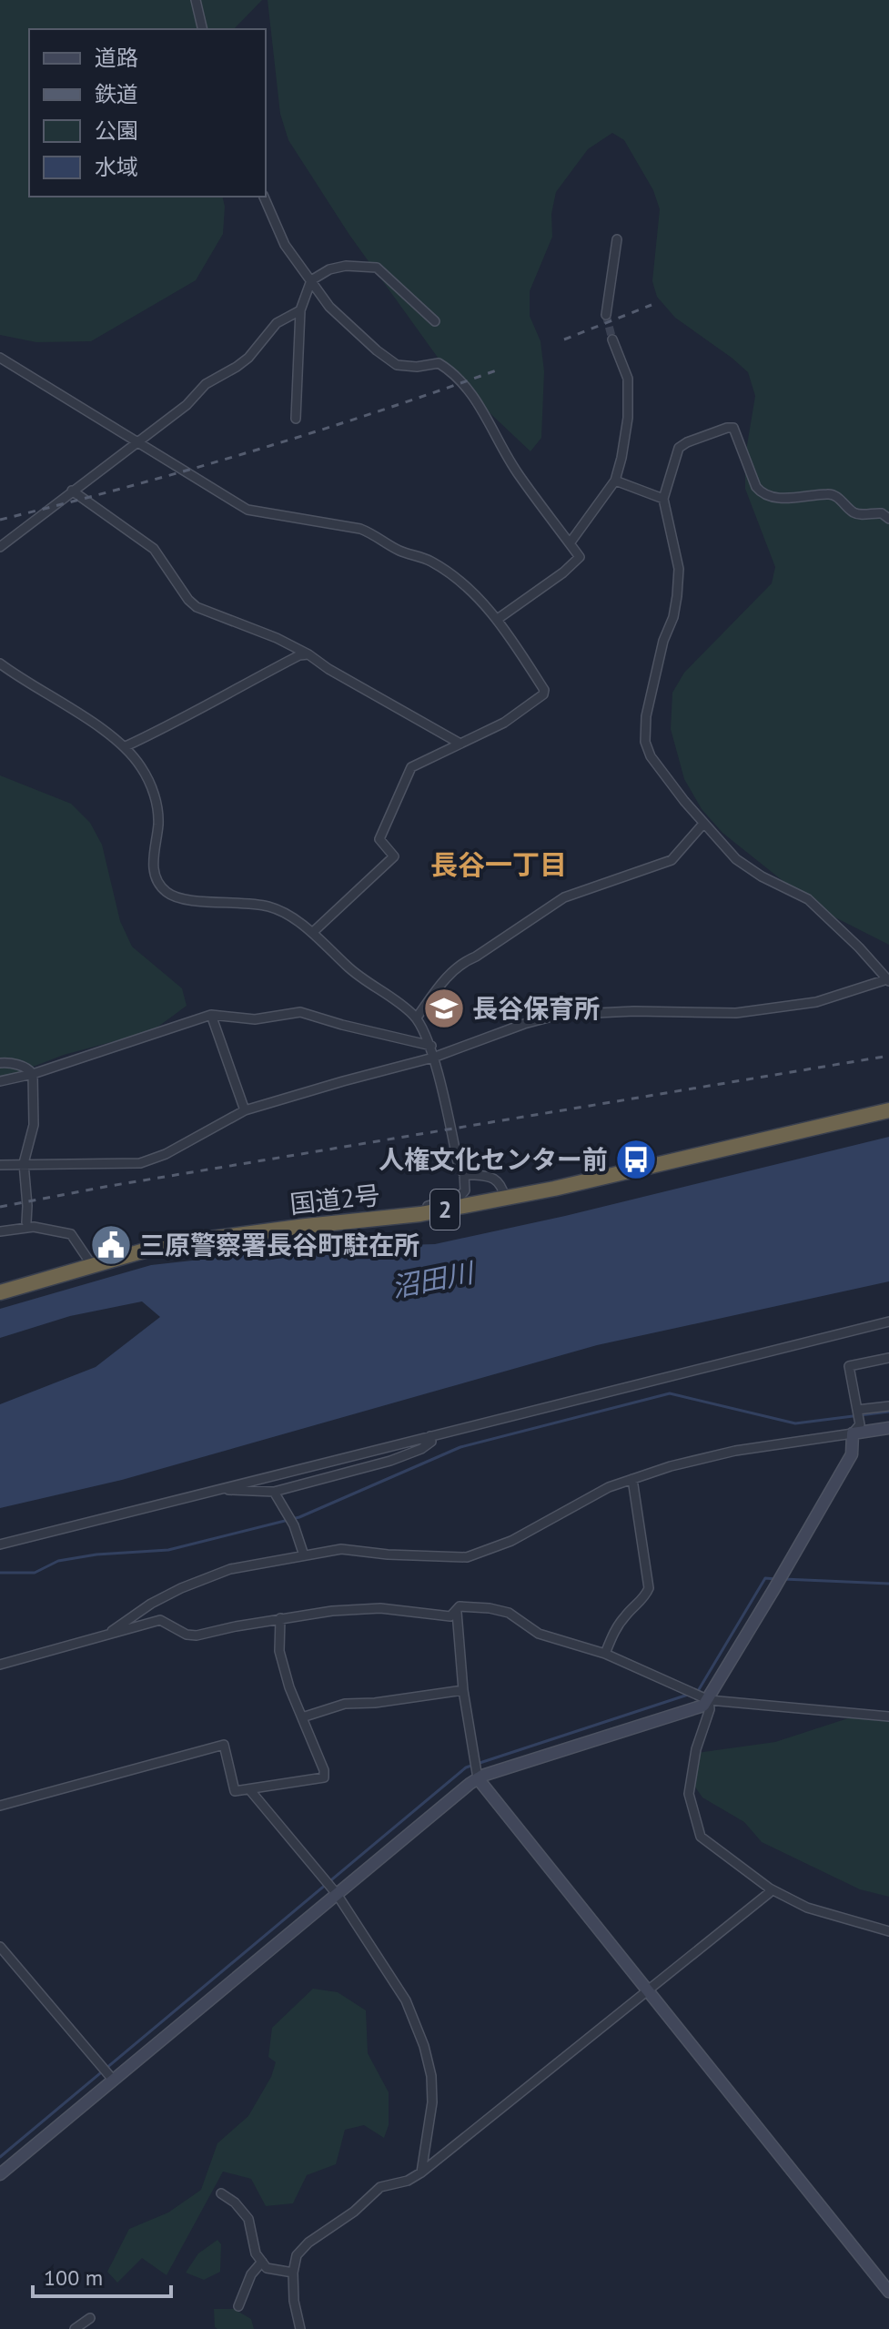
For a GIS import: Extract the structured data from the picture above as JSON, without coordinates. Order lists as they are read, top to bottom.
{
  "streets": {
    "highway": ["国道2号", "2"]
  },
  "districts": ["長谷一丁目"],
  "water": ["沼田川"],
  "places": {
    "school or university": ["長谷保育所"],
    "bus stop": ["人権文化センター前"],
    "public building": ["三原警察署長谷町駐在所"]
  },
  "legend": [
    "道路",
    "鉄道",
    "公園",
    "水域"
  ],
  "scale_bar": "100 m"
}
